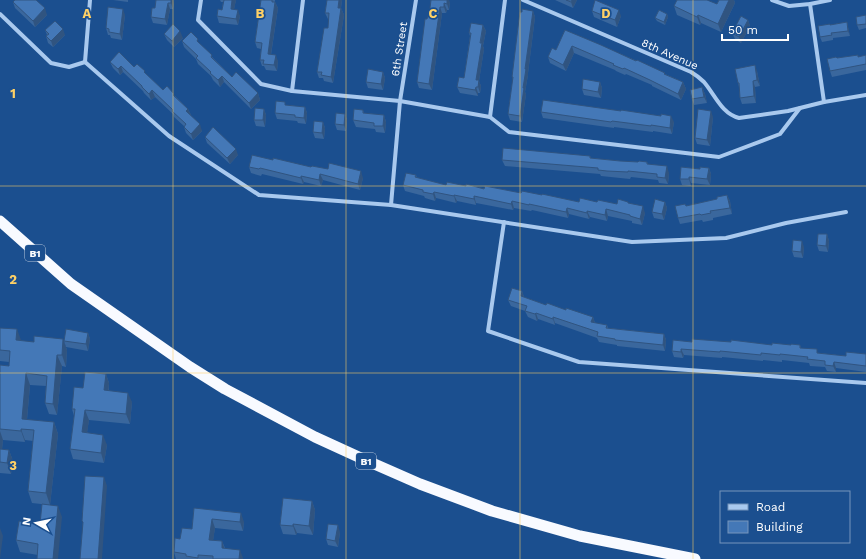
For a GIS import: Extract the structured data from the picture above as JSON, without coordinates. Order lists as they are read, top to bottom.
{
  "streets": {
    "highway": ["B1"],
    "street": ["6th Street", "8th Avenue"]
  },
  "legend": ["Road", "Building"],
  "scale_bar": "50 m",
  "north": "left",
  "grid": {
    "columns": [
      "A",
      "B",
      "C",
      "D"
    ],
    "rows": ["1", "2", "3"]
  }
}
